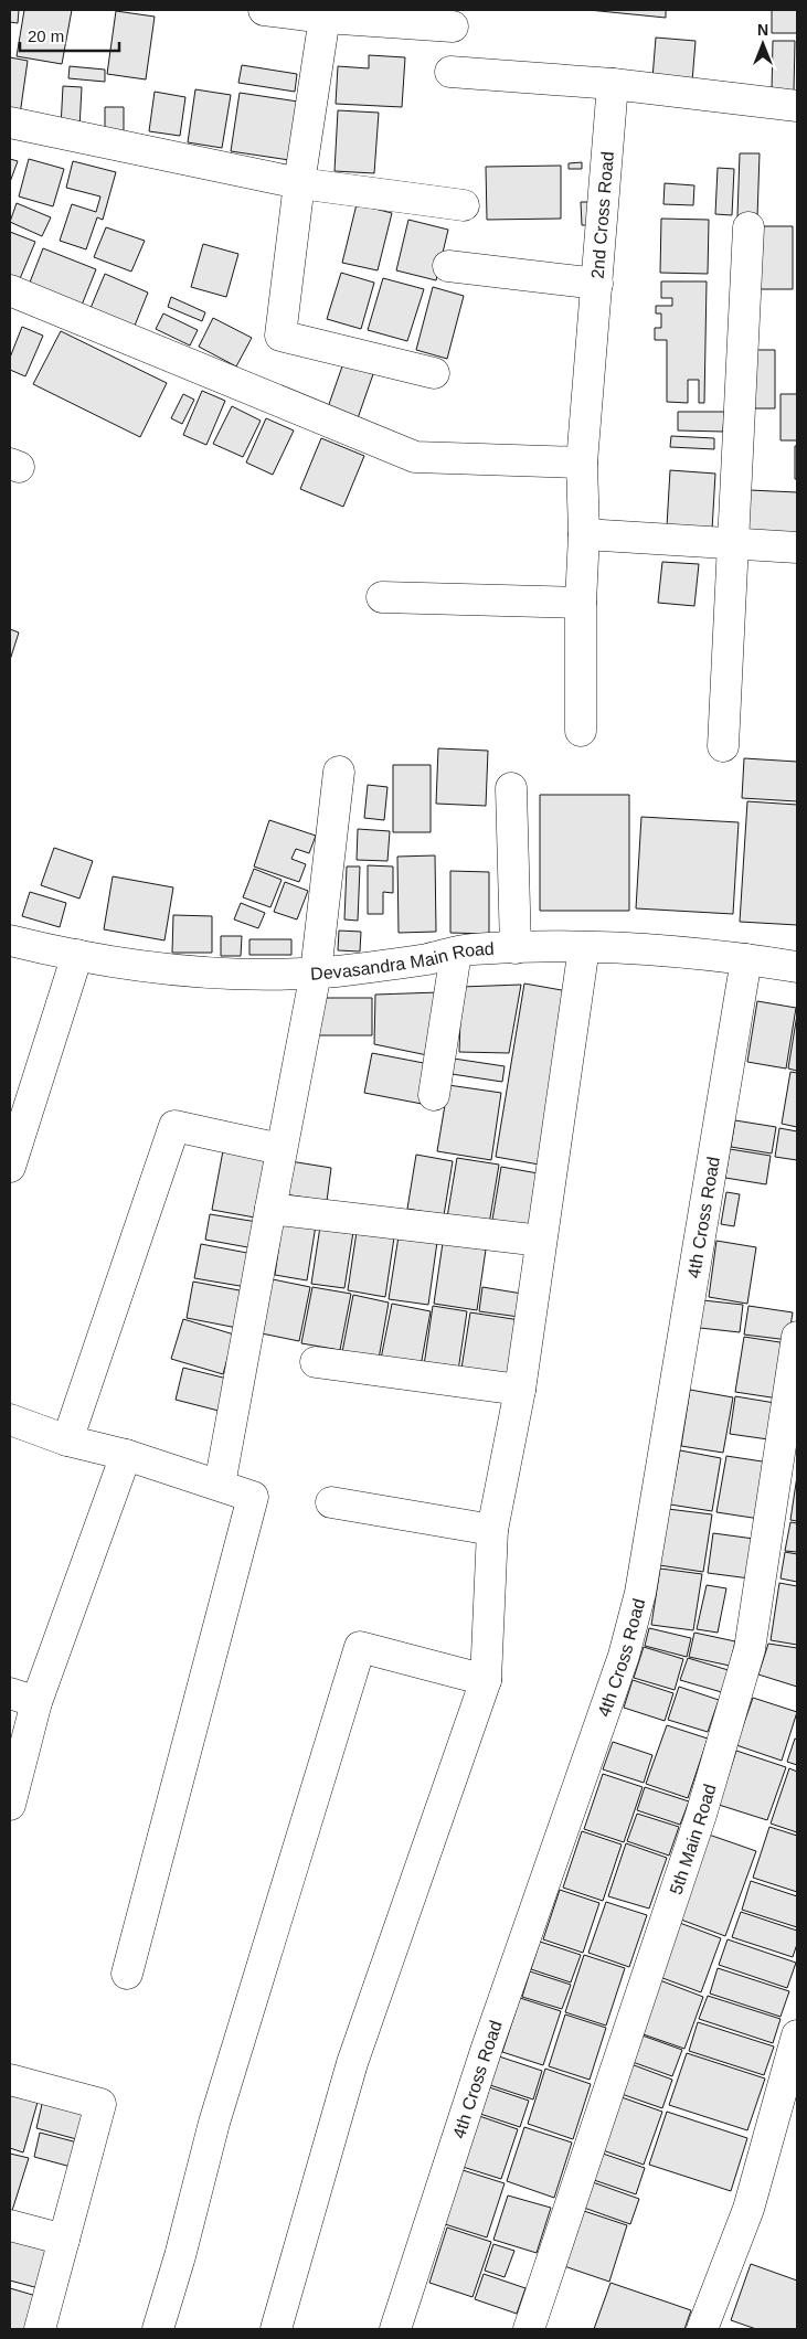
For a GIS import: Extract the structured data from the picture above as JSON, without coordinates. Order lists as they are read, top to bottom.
{
  "streets": {
    "street": [
      "2nd Cross Road",
      "Devasandra Main Road",
      "4th Cross Road",
      "5th Main Road"
    ]
  },
  "crossings": [
    ["Devasandra Main Road", "4th Cross Road"]
  ],
  "scale_bar": "20 m",
  "north": "top"
}
